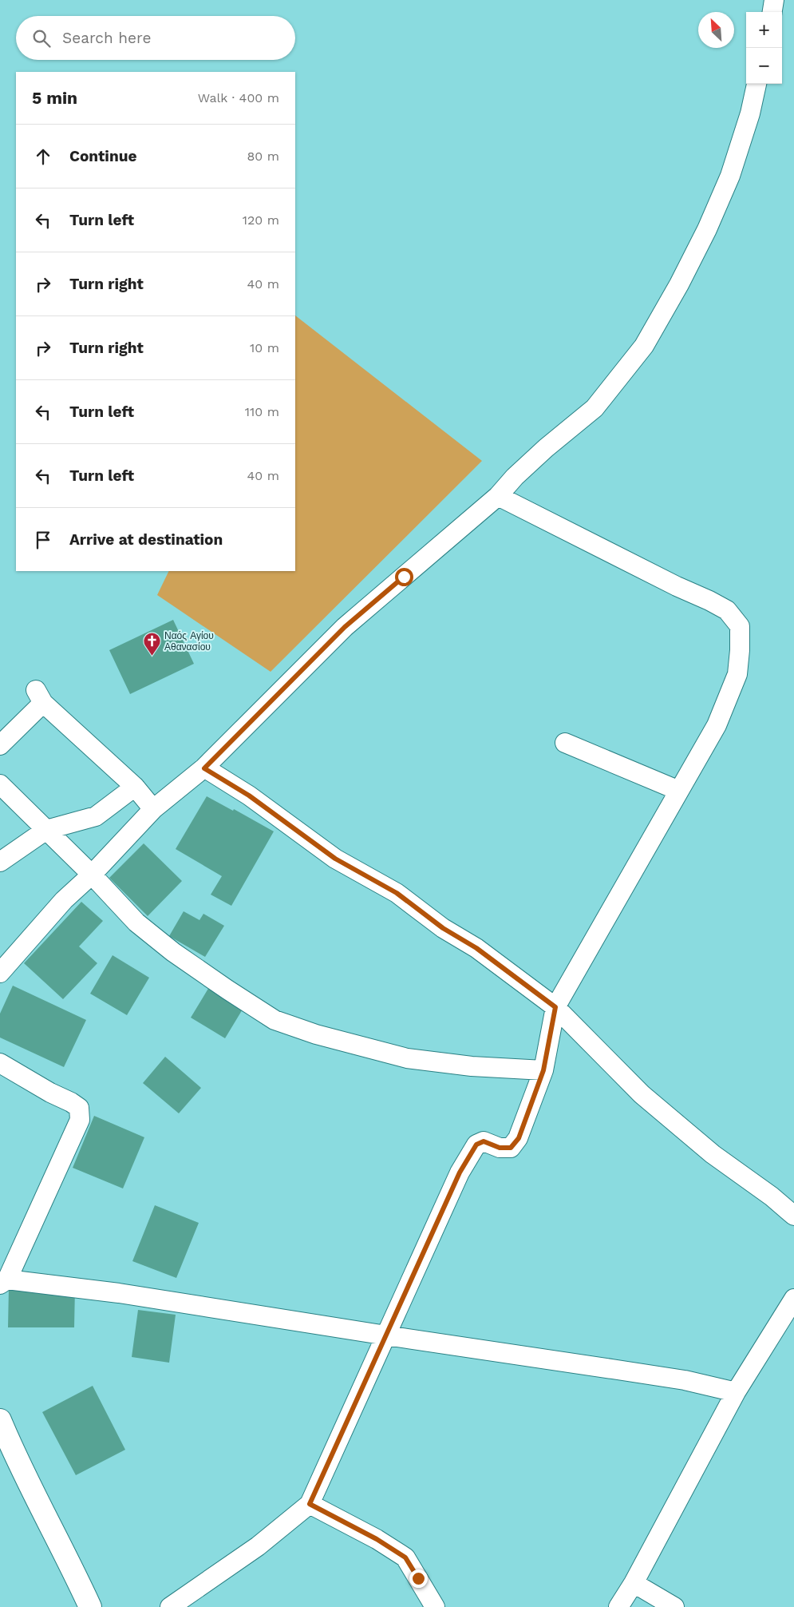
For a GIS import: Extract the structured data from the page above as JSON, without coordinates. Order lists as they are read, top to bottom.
{
  "places": {
    "church": ["Ναός Αγίου Αθανασίου"]
  },
  "north": "top left",
  "page": {
    "map_buttons": ["+", "−"],
    "search": "Search here",
    "heading": ["5 min", "Walk · 400 m"],
    "list": [
      ["Continue", "80 m"],
      ["Turn left", "120 m"],
      ["Turn right", "40 m"],
      ["Turn right", "10 m"],
      ["Turn left", "110 m"],
      ["Turn left", "40 m"],
      "Arrive at destination"
    ]
  }
}
